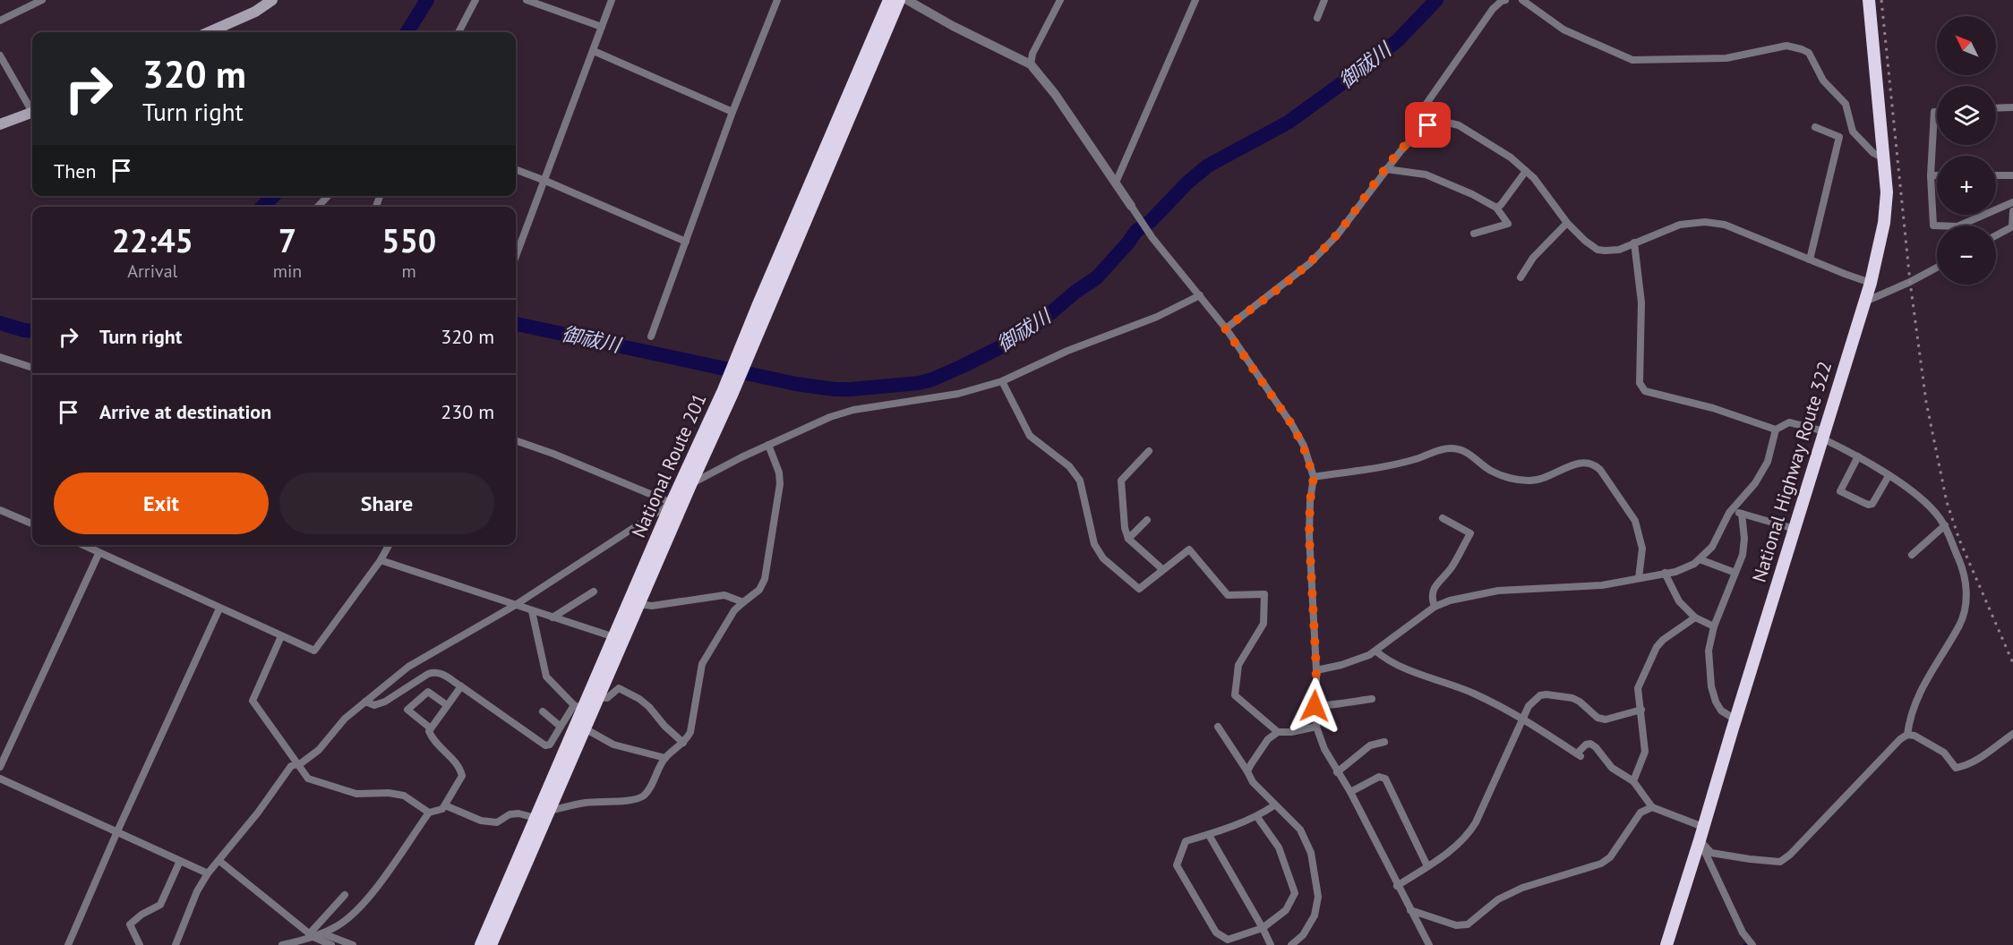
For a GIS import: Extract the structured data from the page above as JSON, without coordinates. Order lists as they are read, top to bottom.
{
  "streets": {
    "highway": ["National Route 201", "National Highway Route 322"]
  },
  "water": ["御祓川"],
  "north": "top left",
  "page": {
    "map_buttons": ["+", "−"],
    "turn": ["320 m", "Turn right"],
    "then": "Then",
    "eta": [
      "22:45",
      "Arrival",
      "7",
      "min",
      "550",
      "m"
    ],
    "list": [
      {
        "name": "Turn right",
        "value": "320 m"
      },
      {
        "name": "Arrive at destination",
        "value": "230 m"
      }
    ],
    "buttons": ["Exit", "Share"]
  }
}
